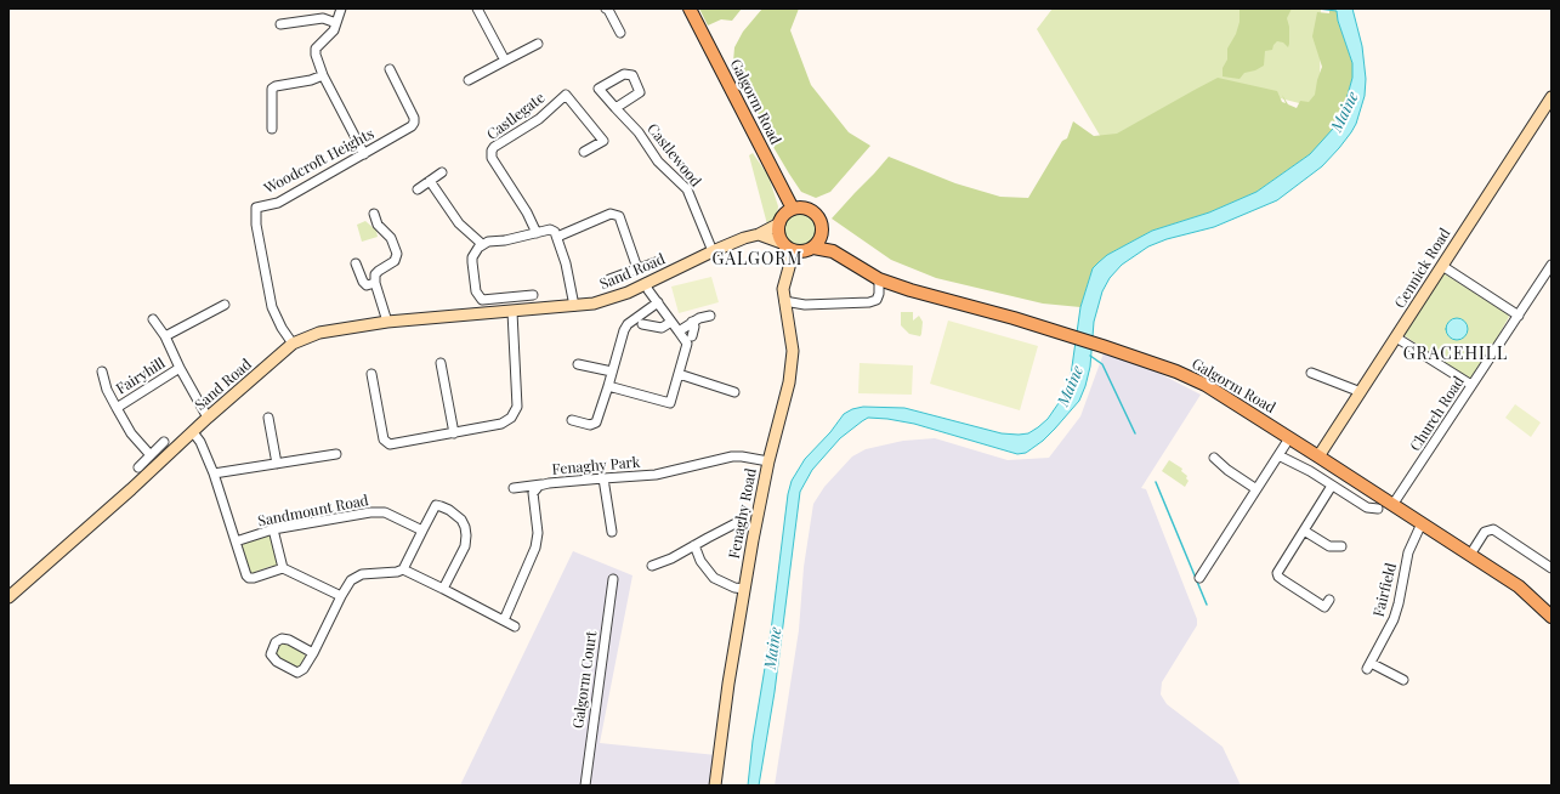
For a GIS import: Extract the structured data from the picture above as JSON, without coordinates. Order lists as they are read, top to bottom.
{
  "streets": {
    "main road": ["Galgorm Road"],
    "street": [
      "Castlegate",
      "Castlewood",
      "Woodcroft Heights",
      "Cennick Road",
      "Sand Road",
      "Fairyhill",
      "Church Road",
      "Fenaghy Park",
      "Sandmount Road",
      "Fenaghy Road",
      "Fairfield",
      "Galgorm Court"
    ]
  },
  "crossings": [
    ["Galgorm Road", "Cennick Road"],
    ["Galgorm Road", "Sand Road"],
    ["Galgorm Road", "Church Road"],
    ["Galgorm Road", "Fenaghy Road"],
    ["Galgorm Road", "Fairfield"],
    ["Castlewood", "Sand Road"],
    ["Woodcroft Heights", "Sand Road"],
    ["Sand Road", "Fairyhill"],
    ["Sand Road", "Fenaghy Road"],
    ["Fenaghy Park", "Fenaghy Road"]
  ],
  "districts": ["GALGORM", "GRACEHILL"],
  "water": ["Maine"]
}
